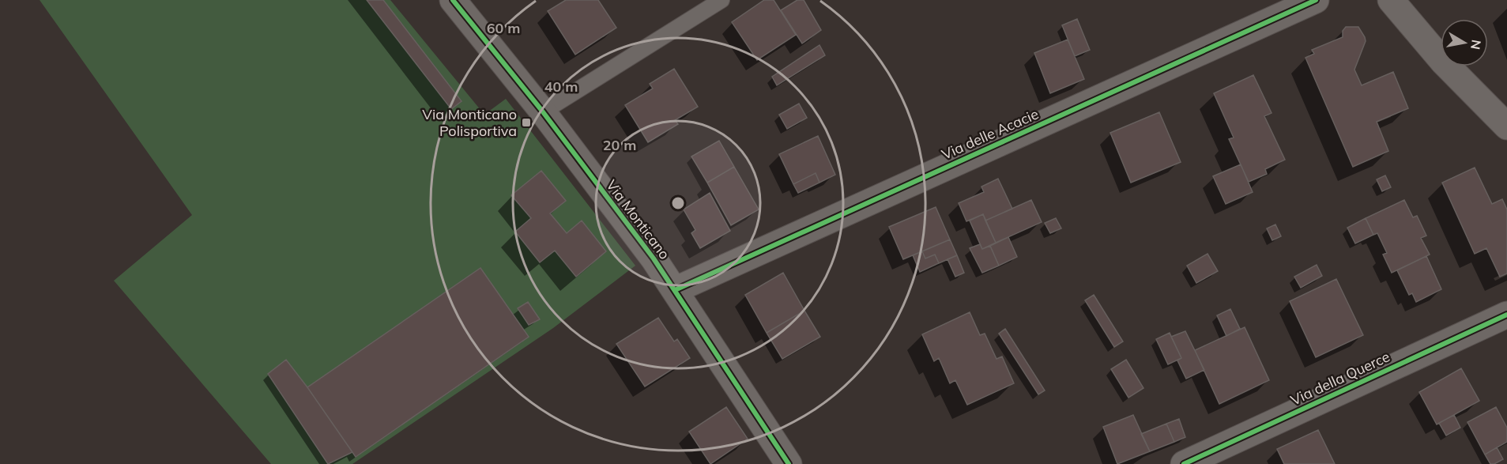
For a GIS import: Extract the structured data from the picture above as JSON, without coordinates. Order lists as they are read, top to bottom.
{
  "streets": {
    "street": ["Via delle Acacie", "Via Monticano", "Via della Querce"]
  },
  "crossings": [
    ["Via delle Acacie", "Via Monticano"]
  ],
  "places": {
    "transit": ["Via Monticano Polisportiva"]
  },
  "north": "right",
  "rings": ["60 m", "40 m", "20 m"]
}
